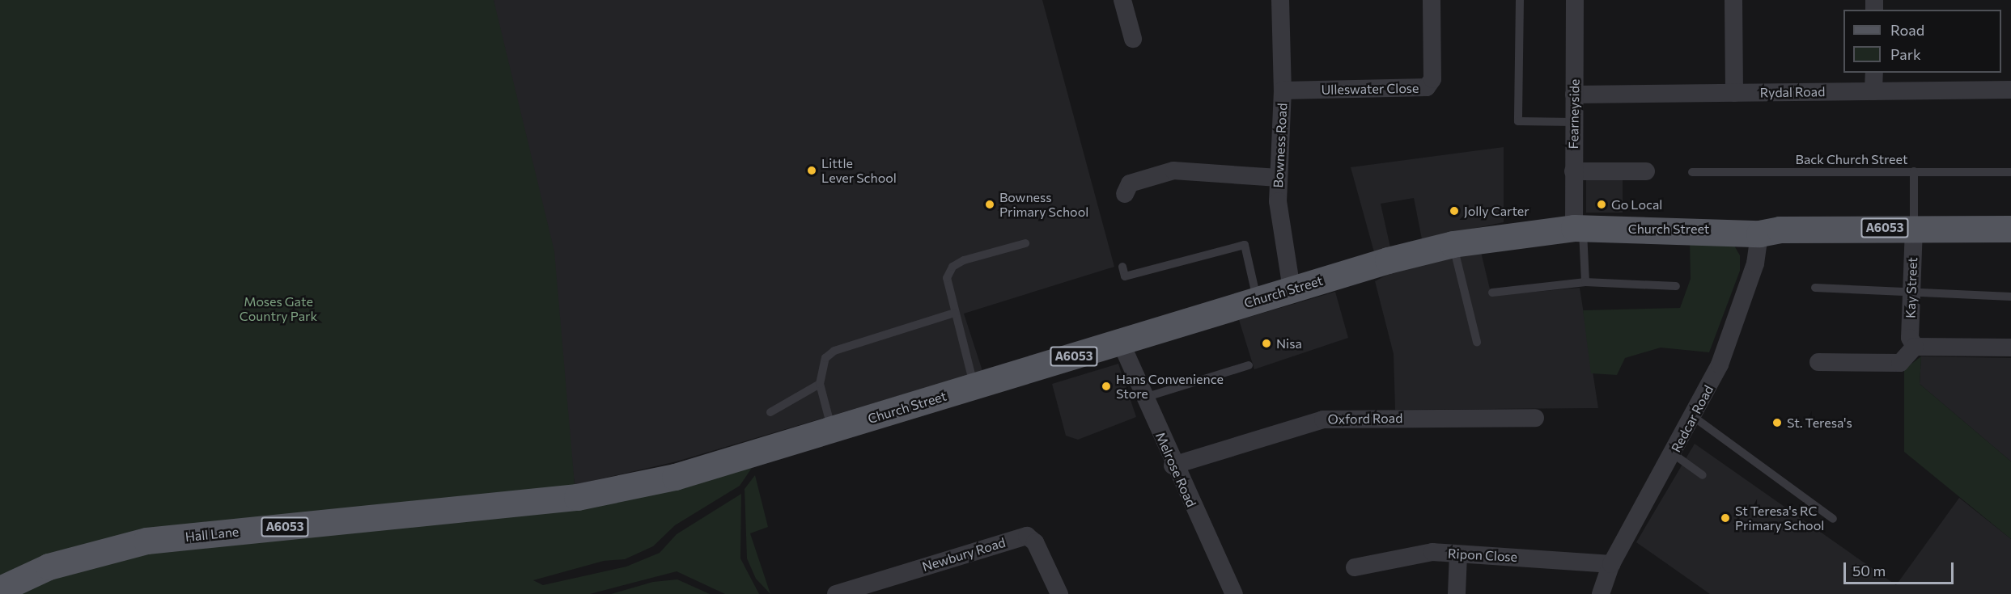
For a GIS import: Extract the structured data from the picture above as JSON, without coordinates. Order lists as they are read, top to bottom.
{
  "streets": {
    "main road": ["A6053", "Church Street", "Hall Lane"],
    "street": [
      "Ulleswater Close",
      "Rydal Road",
      "Fearneyside",
      "Bowness Road",
      "Kay Street",
      "Oxford Road",
      "Redcar Road",
      "Melrose Road",
      "Newbury Road",
      "Ripon Close"
    ],
    "lane": ["Back Church Street"]
  },
  "crossings": [
    ["Ulleswater Close", "Bowness Road"],
    ["Rydal Road", "Fearneyside"],
    ["Fearneyside", "Church Street"],
    ["Bowness Road", "Church Street"],
    ["Church Street", "Kay Street"],
    ["Church Street", "Redcar Road"],
    ["Church Street", "Melrose Road"],
    ["Church Street", "Hall Lane"],
    ["Oxford Road", "Melrose Road"],
    ["Redcar Road", "Ripon Close"]
  ],
  "parks": ["Moses Gate Country Park"],
  "places": [
    "Little Lever School",
    "Bowness Primary School",
    "Go Local",
    "Jolly Carter",
    "Nisa",
    "Hans Convenience Store",
    "St. Teresa's",
    "St Teresa's RC Primary School"
  ],
  "legend": ["Road", "Park"],
  "scale_bar": "50 m"
}
